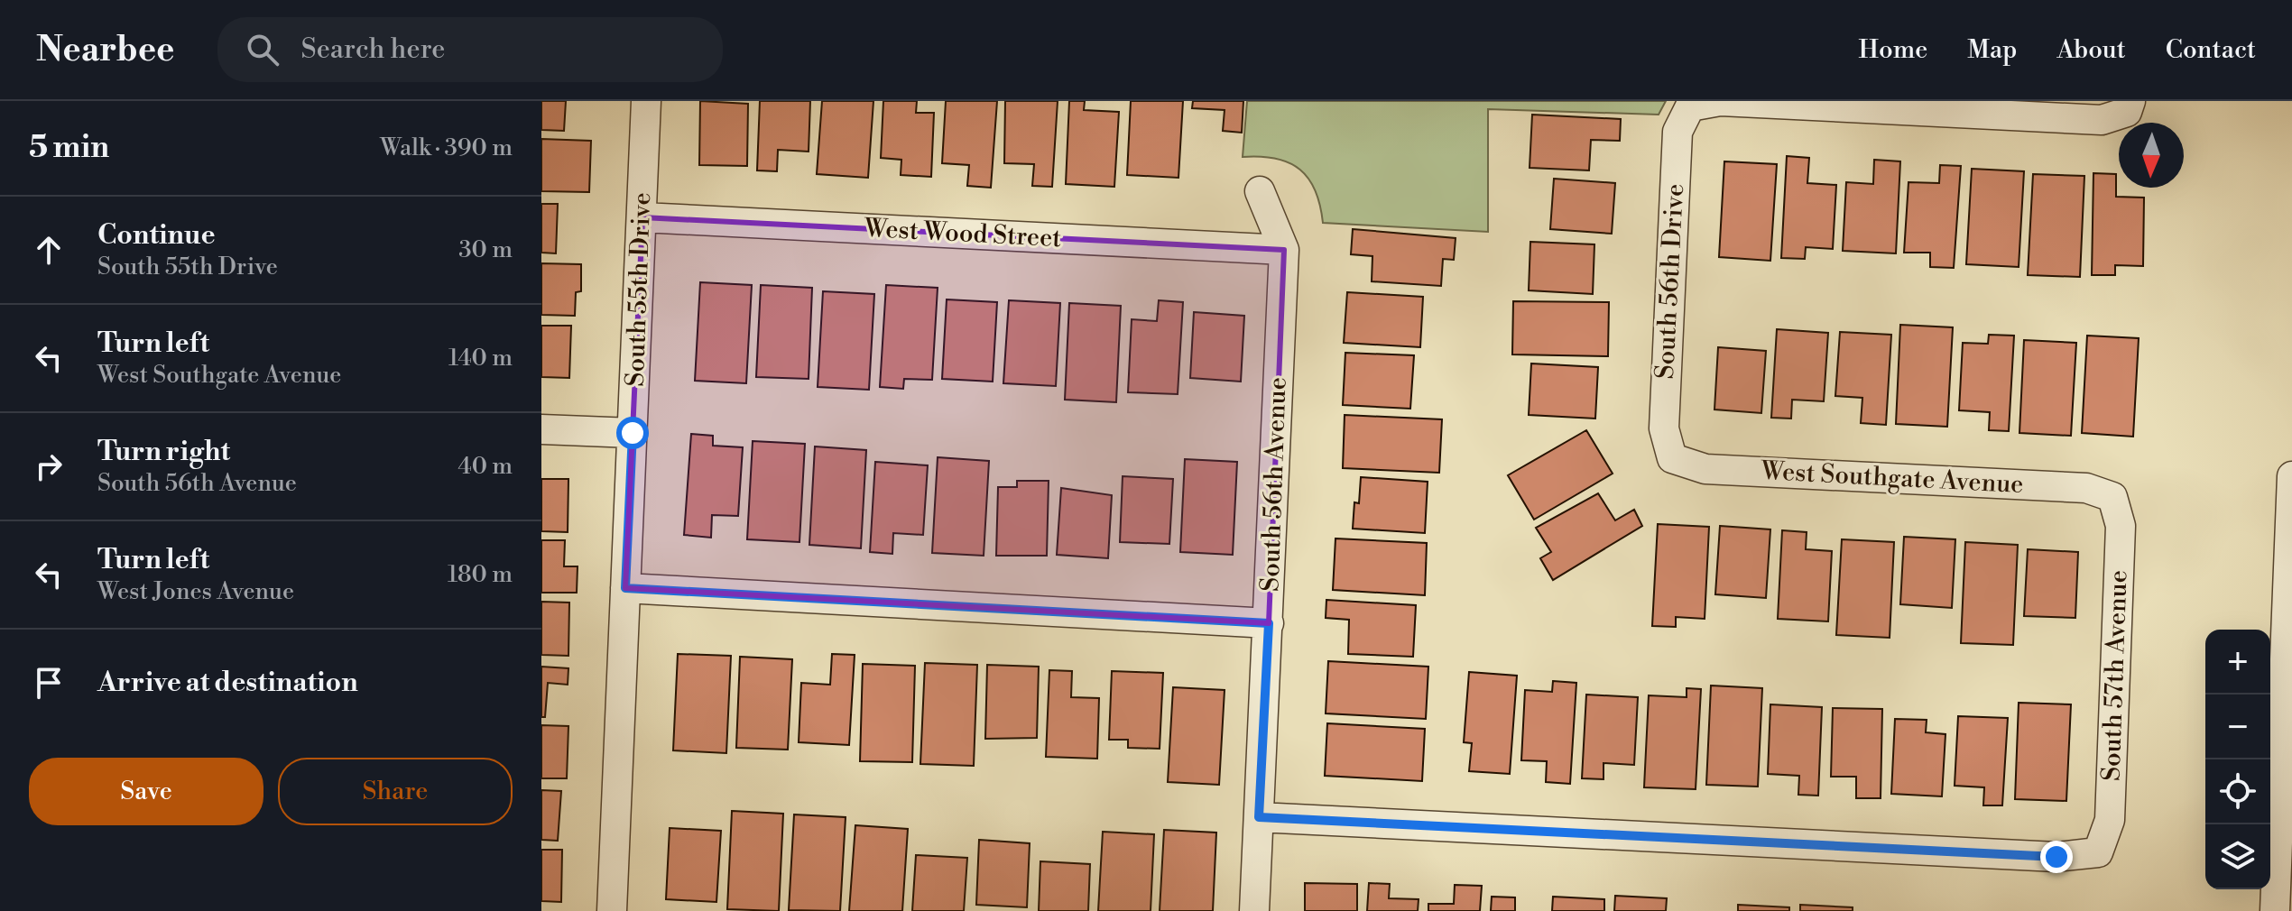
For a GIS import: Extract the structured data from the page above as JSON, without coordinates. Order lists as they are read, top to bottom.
{
  "streets": {
    "street": [
      "West Wood Street",
      "South 56th Drive",
      "South 55th Drive",
      "West Southgate Avenue",
      "South 56th Avenue",
      "South 57th Avenue"
    ]
  },
  "crossings": [
    ["West Wood Street", "South 55th Drive"],
    ["West Wood Street", "South 56th Avenue"],
    ["South 56th Drive", "West Southgate Avenue"],
    ["West Southgate Avenue", "South 57th Avenue"],
    ["South 56th Avenue", "South 57th Avenue"]
  ],
  "north": "bottom",
  "page": {
    "header": "Nearbee",
    "search": "Search here",
    "nav": [
      "Home",
      "Map",
      "About",
      "Contact"
    ],
    "heading": ["5 min", "Walk · 390 m"],
    "list": [
      ["Continue", "South 55th Drive", "30 m"],
      ["Turn left", "West Southgate Avenue", "140 m"],
      ["Turn right", "South 56th Avenue", "40 m"],
      ["Turn left", "West Jones Avenue", "180 m"],
      "Arrive at destination"
    ],
    "map_buttons": ["+", "−"],
    "buttons": ["Save", "Share"]
  }
}
